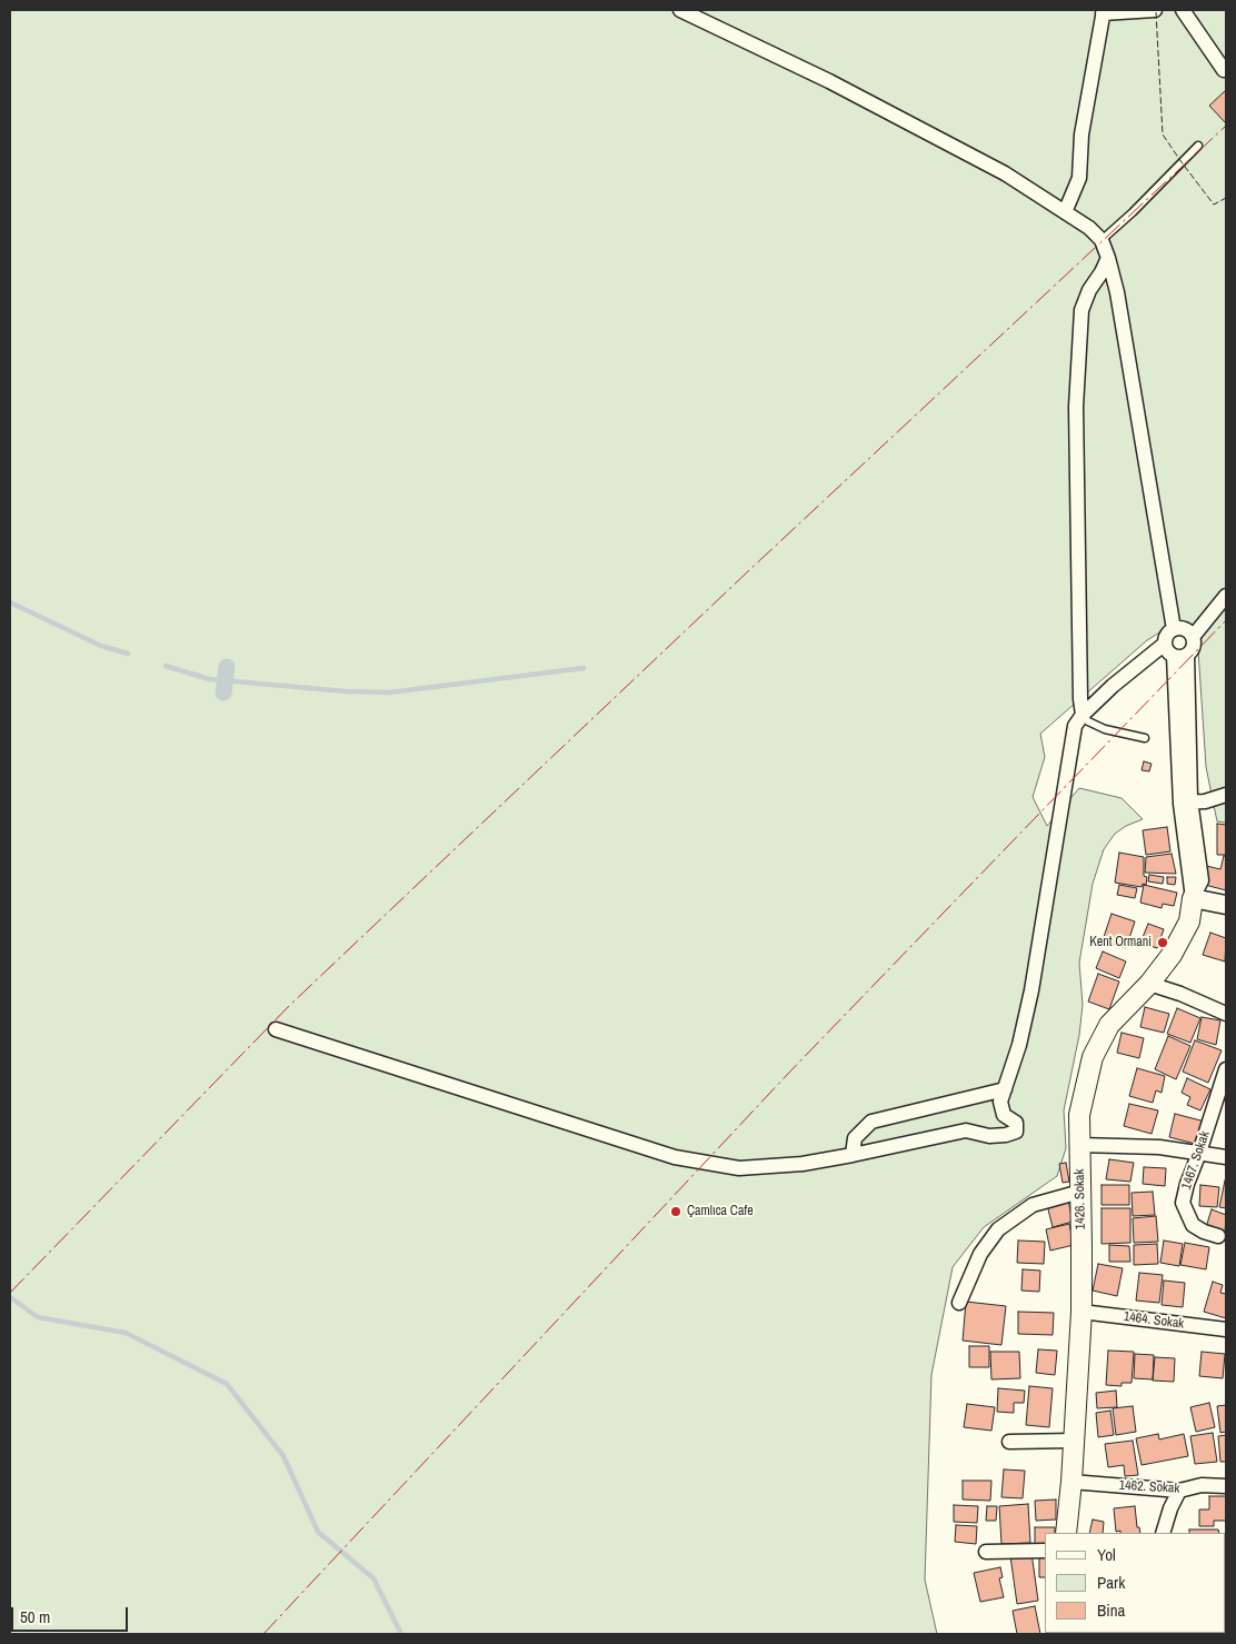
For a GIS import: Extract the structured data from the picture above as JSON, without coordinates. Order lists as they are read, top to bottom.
{
  "streets": {
    "main road": ["1426. Sokak"],
    "street": ["1467. Sokak", "1464. Sokak", "1462. Sokak"]
  },
  "crossings": [
    ["1426. Sokak", "1464. Sokak"],
    ["1426. Sokak", "1462. Sokak"]
  ],
  "places": ["Kent Ormani", "Çamlıca Cafe"],
  "legend": ["Yol", "Park", "Bina"],
  "scale_bar": "50 m"
}
